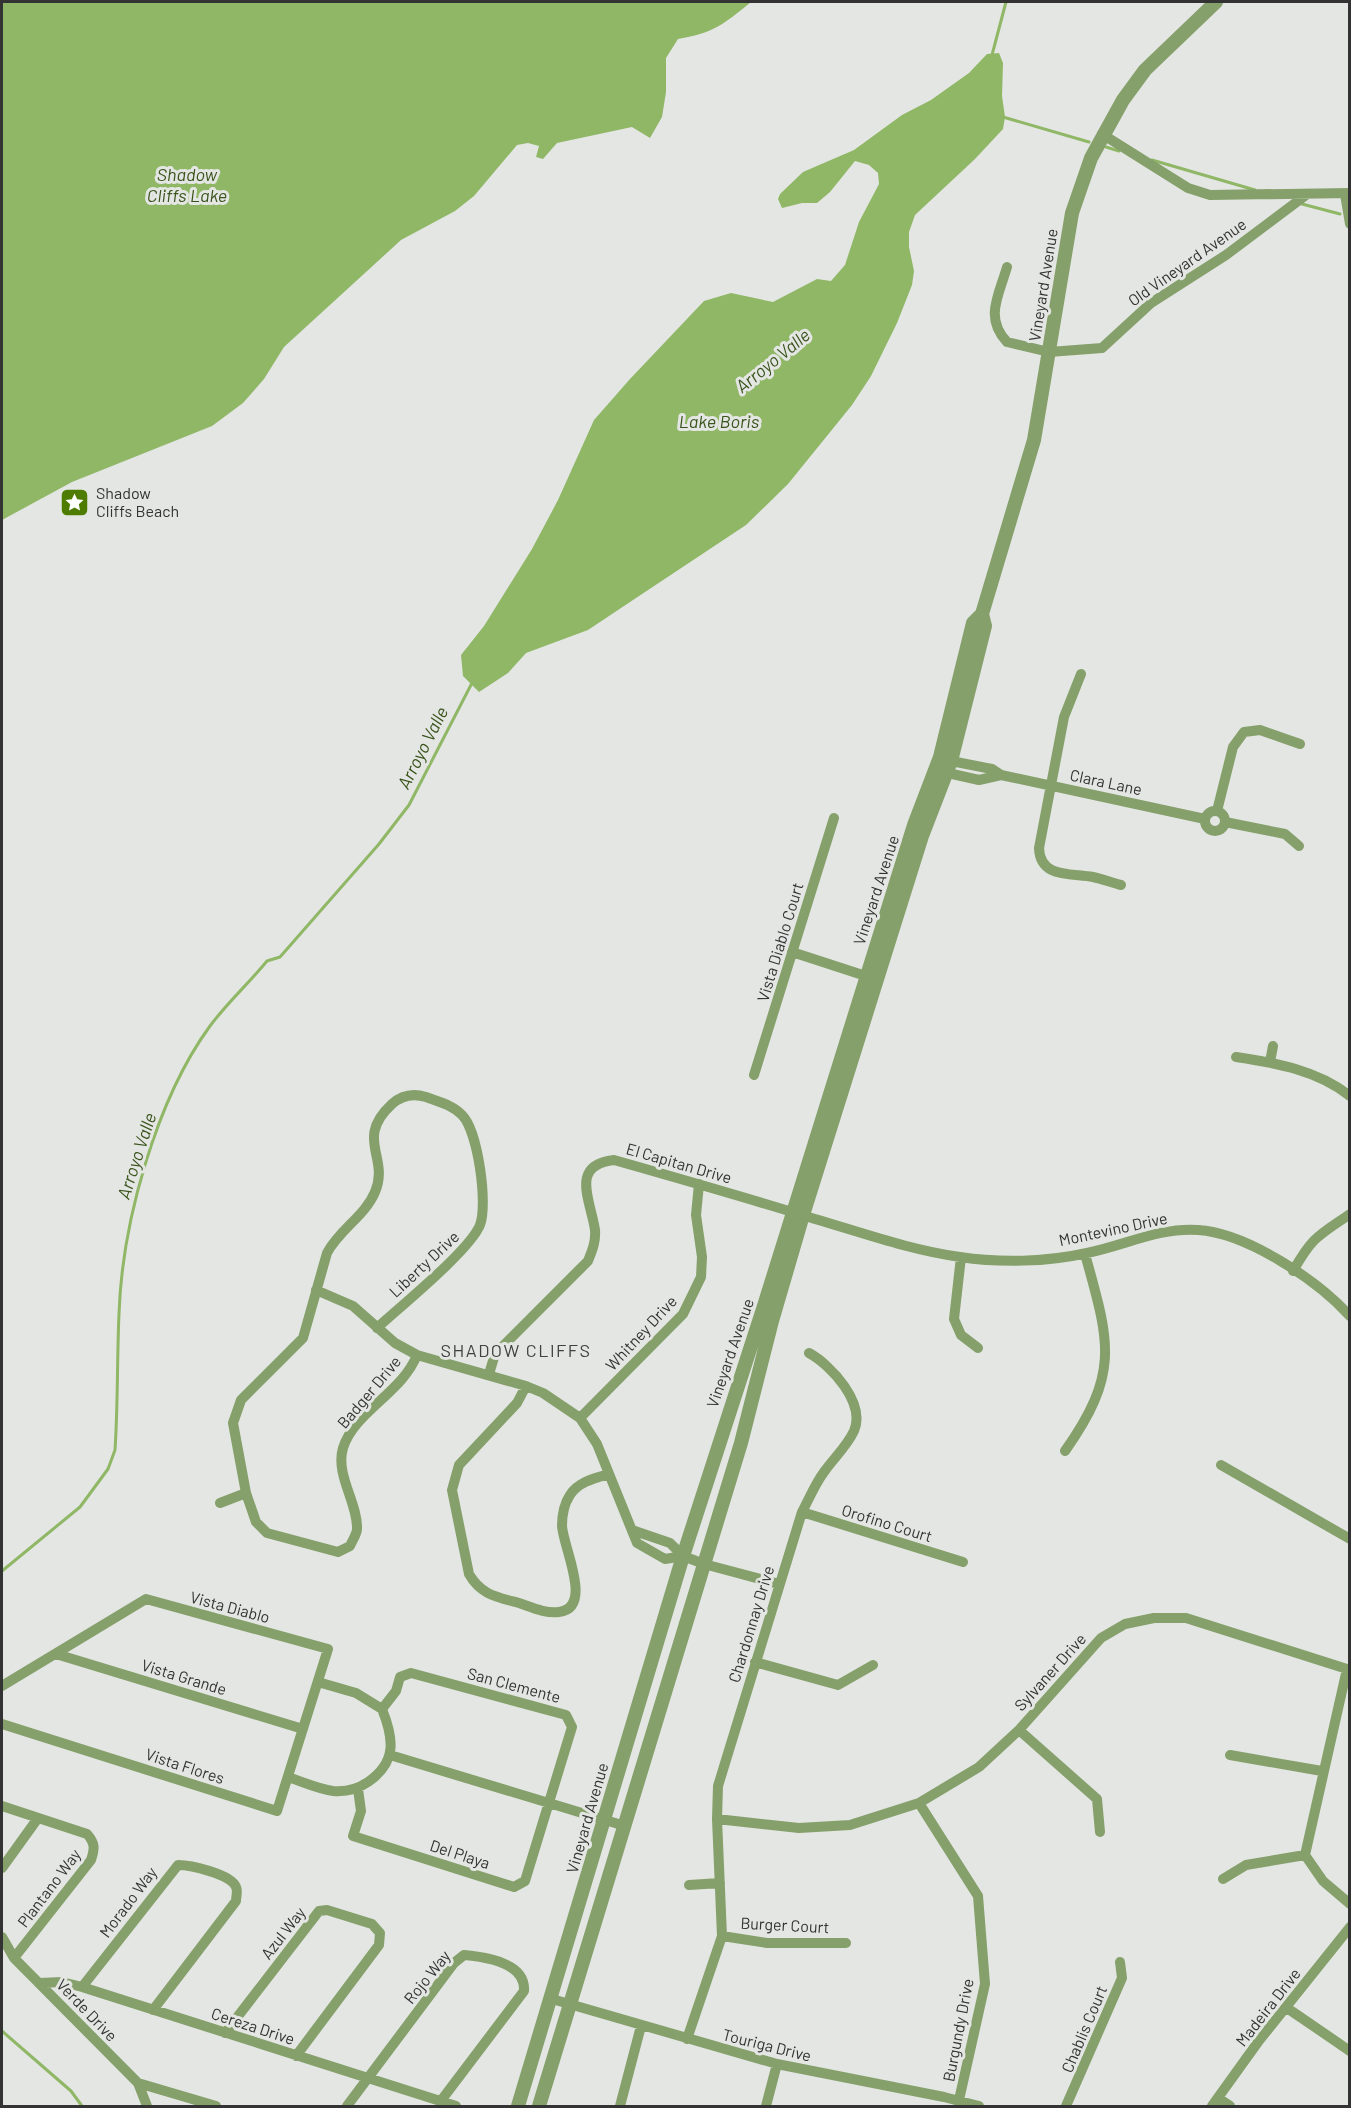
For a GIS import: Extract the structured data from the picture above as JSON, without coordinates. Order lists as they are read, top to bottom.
{
  "streets": {
    "street": [
      "Old Vineyard Avenue",
      "Vineyard Avenue",
      "Clara Lane",
      "Vista Diablo Court",
      "El Capitan Drive",
      "Montevino Drive",
      "Liberty Drive",
      "Whitney Drive",
      "Badger Drive",
      "Orofino Court",
      "Vista Diablo",
      "Chardonnay Drive",
      "Sylvaner Drive",
      "Vista Grande",
      "San Clemente",
      "Vista Flores",
      "Del Playa",
      "Plantano Way",
      "Morado Way",
      "Burger Court",
      "Azul Way",
      "Rojo Way",
      "Madeira Drive",
      "Verde Drive",
      "Cereza Drive",
      "Chablis Court",
      "Burgundy Drive",
      "Touriga Drive"
    ]
  },
  "crossings": [
    ["Old Vineyard Avenue", "Vineyard Avenue"],
    ["Vineyard Avenue", "Clara Lane"],
    ["Vineyard Avenue", "El Capitan Drive"],
    ["Vineyard Avenue", "Montevino Drive"],
    ["Vineyard Avenue", "Touriga Drive"],
    ["El Capitan Drive", "Montevino Drive"],
    ["El Capitan Drive", "Whitney Drive"],
    ["Liberty Drive", "Badger Drive"],
    ["Orofino Court", "Chardonnay Drive"],
    ["Vista Diablo", "Vista Grande"],
    ["Vista Diablo", "San Clemente"],
    ["Vista Diablo", "Vista Flores"],
    ["Vista Diablo", "Del Playa"],
    ["Chardonnay Drive", "Sylvaner Drive"],
    ["Chardonnay Drive", "Burger Court"],
    ["Sylvaner Drive", "Burgundy Drive"],
    ["Vista Grande", "San Clemente"],
    ["Vista Grande", "Vista Flores"],
    ["Vista Grande", "Del Playa"],
    ["San Clemente", "Vista Flores"],
    ["San Clemente", "Del Playa"],
    ["Vista Flores", "Del Playa"],
    ["Plantano Way", "Verde Drive"],
    ["Morado Way", "Cereza Drive"],
    ["Azul Way", "Cereza Drive"],
    ["Rojo Way", "Cereza Drive"],
    ["Verde Drive", "Cereza Drive"],
    ["Burgundy Drive", "Touriga Drive"]
  ],
  "districts": ["SHADOW CLIFFS"],
  "water": ["Shadow Cliffs Lake", "Arroyo Valle", "Lake Boris"],
  "places": {
    "place": ["Shadow Cliffs Beach"]
  }
}
